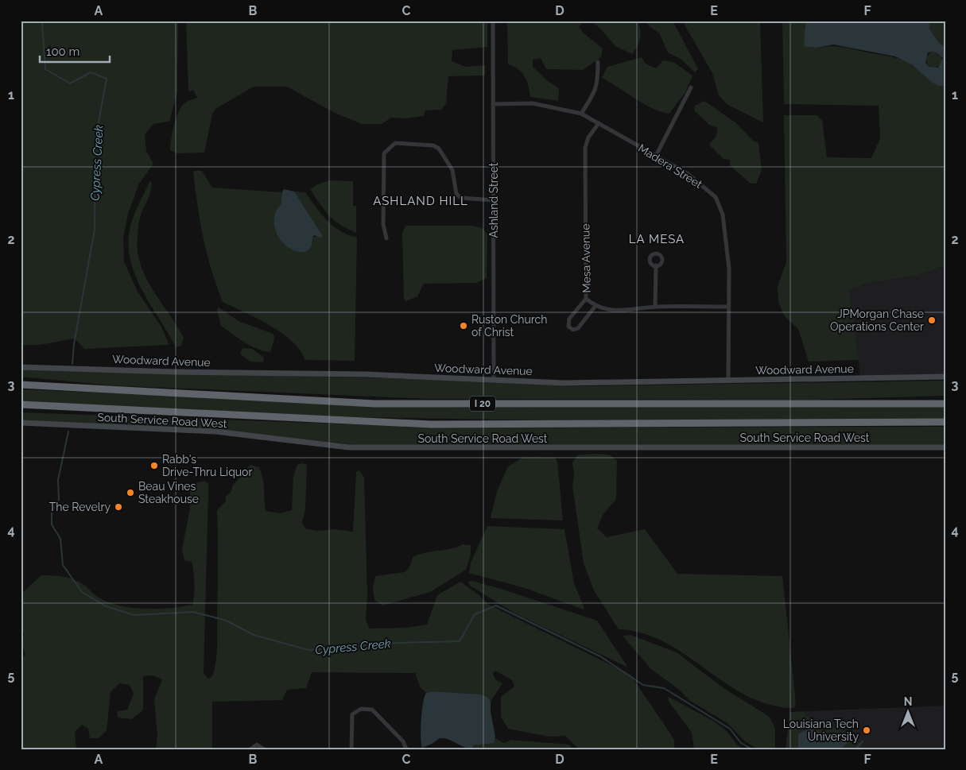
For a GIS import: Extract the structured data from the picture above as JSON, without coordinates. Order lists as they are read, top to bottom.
{
  "streets": {
    "highway": ["I 20"],
    "main road": ["Woodward Avenue", "South Service Road West"],
    "street": ["Madera Street", "Ashland Street", "Mesa Avenue"]
  },
  "crossings": [
    ["Madera Street", "Ashland Street"],
    ["Madera Street", "Mesa Avenue"],
    ["Madera Street", "Woodward Avenue"],
    ["Ashland Street", "Woodward Avenue"]
  ],
  "districts": ["ASHLAND HILL", "LA MESA"],
  "water": ["Cypress Creek"],
  "places": [
    "JPMorgan Chase Operations Center",
    "Ruston Church of Christ",
    "Rabb's Drive-Thru Liquor",
    "Beau Vines Steakhouse",
    "The Revelry",
    "Louisiana Tech University"
  ],
  "scale_bar": "100 m",
  "north": "top",
  "grid": {
    "columns": [
      "A",
      "B",
      "C",
      "D",
      "E",
      "F"
    ],
    "rows": [
      "1",
      "2",
      "3",
      "4",
      "5"
    ]
  }
}
